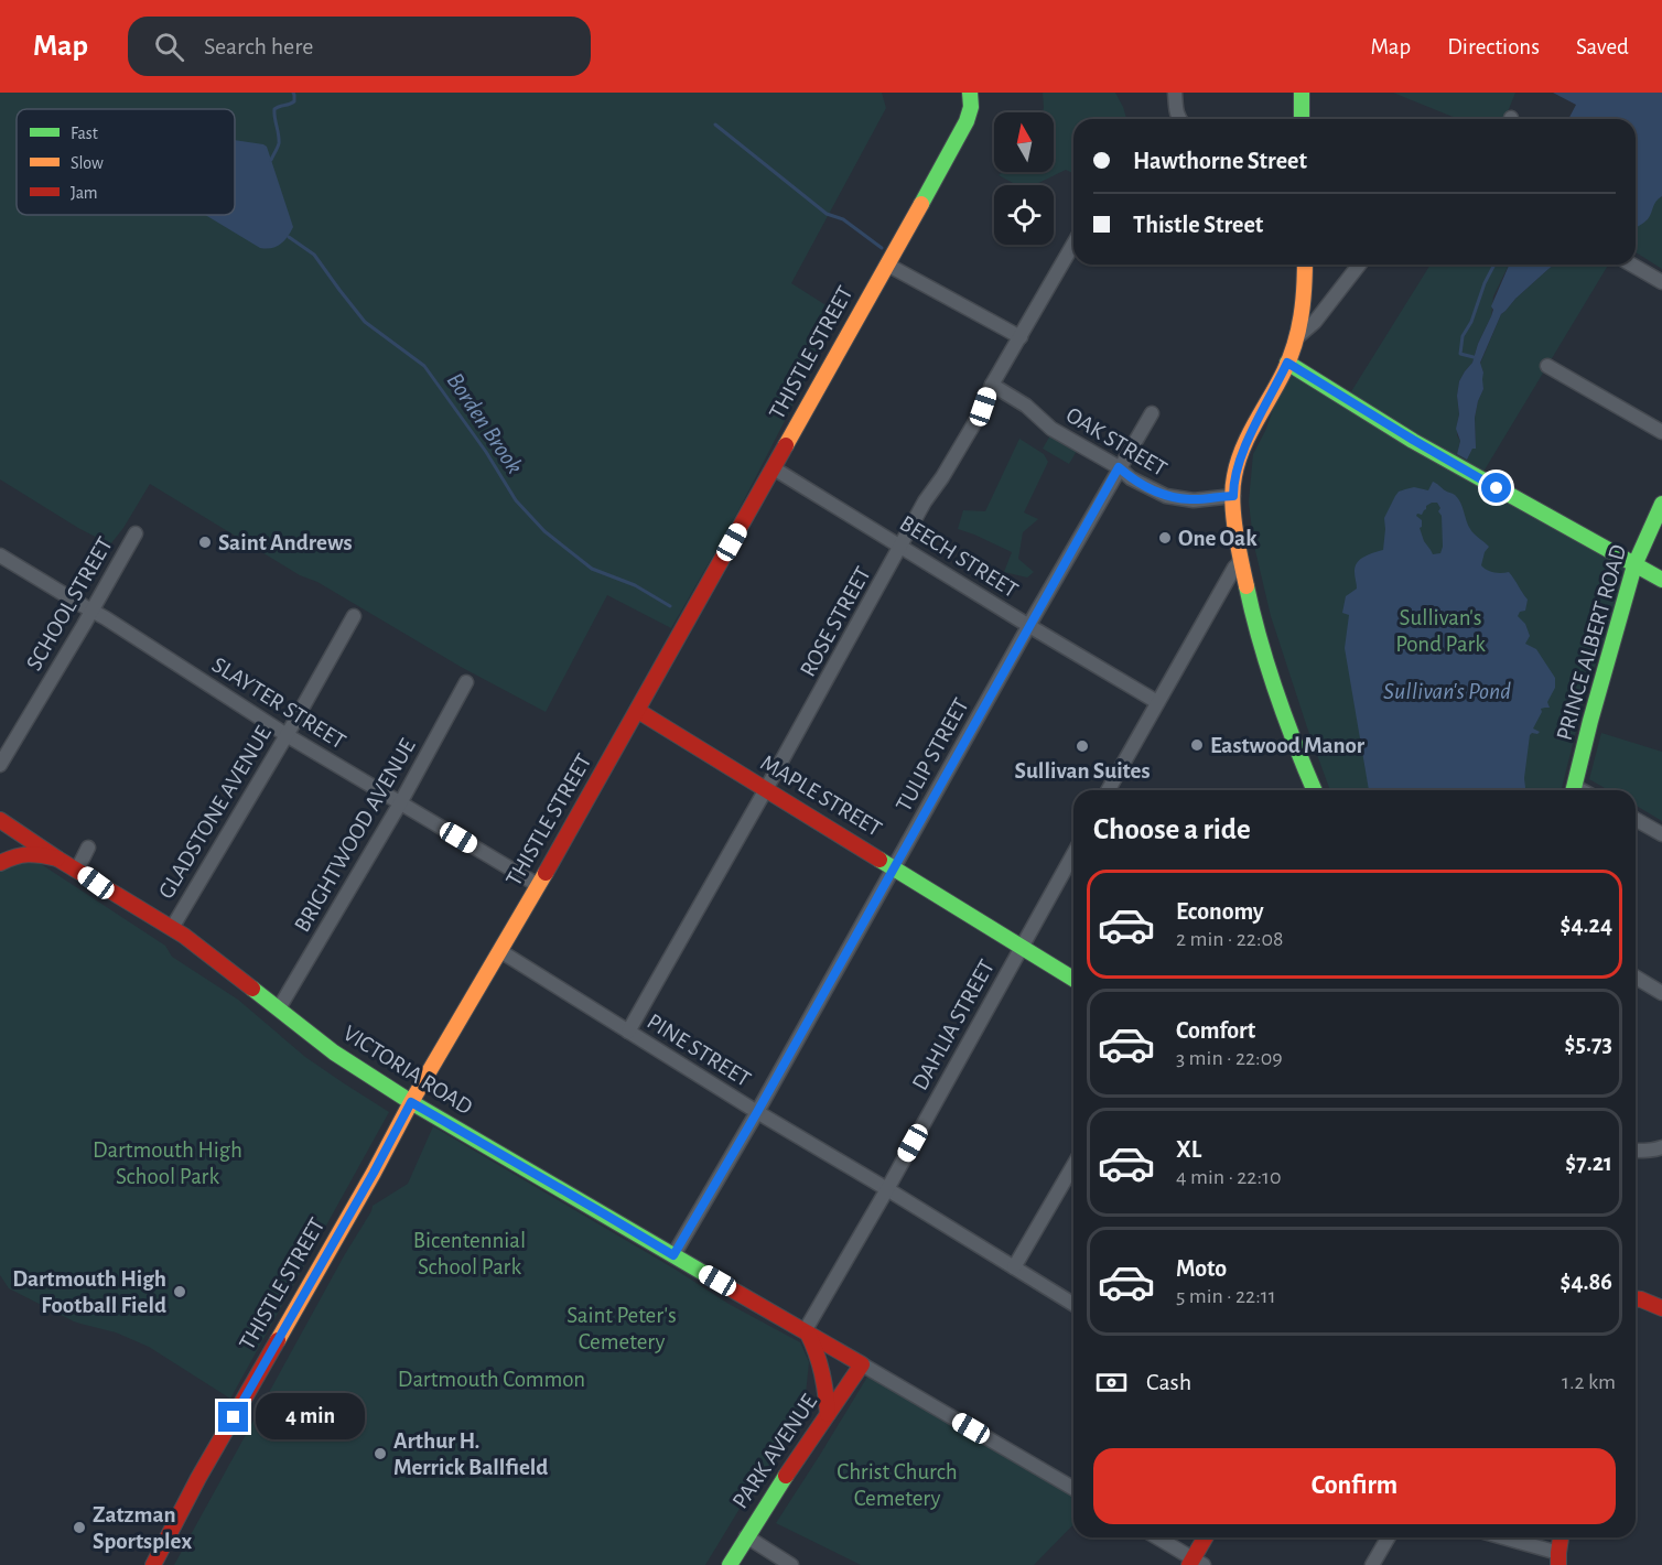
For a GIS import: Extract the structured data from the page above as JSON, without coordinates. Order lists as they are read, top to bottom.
{
  "streets": {
    "street": [
      "THISTLE STREET",
      "OAK STREET",
      "BEECH STREET",
      "SCHOOL STREET",
      "ROSE STREET",
      "PRINCE ALBERT ROAD",
      "SLAYTER STREET",
      "TULIP STREET",
      "MAPLE STREET",
      "GLADSTONE AVENUE",
      "BRIGHTWOOD AVENUE",
      "DAHLIA STREET",
      "PINE STREET",
      "VICTORIA ROAD",
      "PARK AVENUE"
    ]
  },
  "crossings": [
    ["THISTLE STREET", "BEECH STREET"],
    ["THISTLE STREET", "SLAYTER STREET"],
    ["THISTLE STREET", "MAPLE STREET"],
    ["THISTLE STREET", "PINE STREET"],
    ["THISTLE STREET", "VICTORIA ROAD"],
    ["OAK STREET", "ROSE STREET"],
    ["OAK STREET", "TULIP STREET"],
    ["BEECH STREET", "ROSE STREET"],
    ["BEECH STREET", "TULIP STREET"],
    ["SCHOOL STREET", "SLAYTER STREET"],
    ["ROSE STREET", "MAPLE STREET"],
    ["ROSE STREET", "PINE STREET"],
    ["SLAYTER STREET", "GLADSTONE AVENUE"],
    ["SLAYTER STREET", "BRIGHTWOOD AVENUE"],
    ["TULIP STREET", "MAPLE STREET"],
    ["TULIP STREET", "PINE STREET"],
    ["TULIP STREET", "VICTORIA ROAD"],
    ["MAPLE STREET", "DAHLIA STREET"],
    ["GLADSTONE AVENUE", "VICTORIA ROAD"],
    ["BRIGHTWOOD AVENUE", "VICTORIA ROAD"],
    ["DAHLIA STREET", "PINE STREET"],
    ["DAHLIA STREET", "VICTORIA ROAD"],
    ["VICTORIA ROAD", "PARK AVENUE"]
  ],
  "water": ["Borden Brook", "Sullivan's Pond"],
  "parks": [
    "Sullivan's Pond Park",
    "Dartmouth High School Park",
    "Bicentennial School Park",
    "Saint Peter's Cemetery",
    "Dartmouth Common",
    "Christ Church Cemetery"
  ],
  "places": [
    "One Oak",
    "Saint Andrews",
    "Eastwood Manor",
    "Sullivan Suites",
    "Dartmouth High Football Field",
    "Arthur H. Merrick Ballfield",
    "Zatzman Sportsplex"
  ],
  "legend": ["Fast", "Slow", "Jam"],
  "north": "top",
  "page": {
    "header": "Map",
    "search": "Search here",
    "nav": ["Map", "Directions", "Saved"],
    "banner": ["Hawthorne Street", "Thistle Street"],
    "heading": "Choose a ride",
    "list": [
      {
        "name": "Economy",
        "note": "2 min · 22:08",
        "value": "$4.24"
      },
      {
        "name": "Comfort",
        "note": "3 min · 22:09",
        "value": "$5.73"
      },
      {
        "name": "XL",
        "note": "4 min · 22:10",
        "value": "$7.21"
      },
      {
        "name": "Moto",
        "note": "5 min · 22:11",
        "value": "$4.86"
      }
    ],
    "pay": ["Cash", "1.2 km"],
    "bubble": "4 min",
    "buttons": "Confirm"
  }
}
